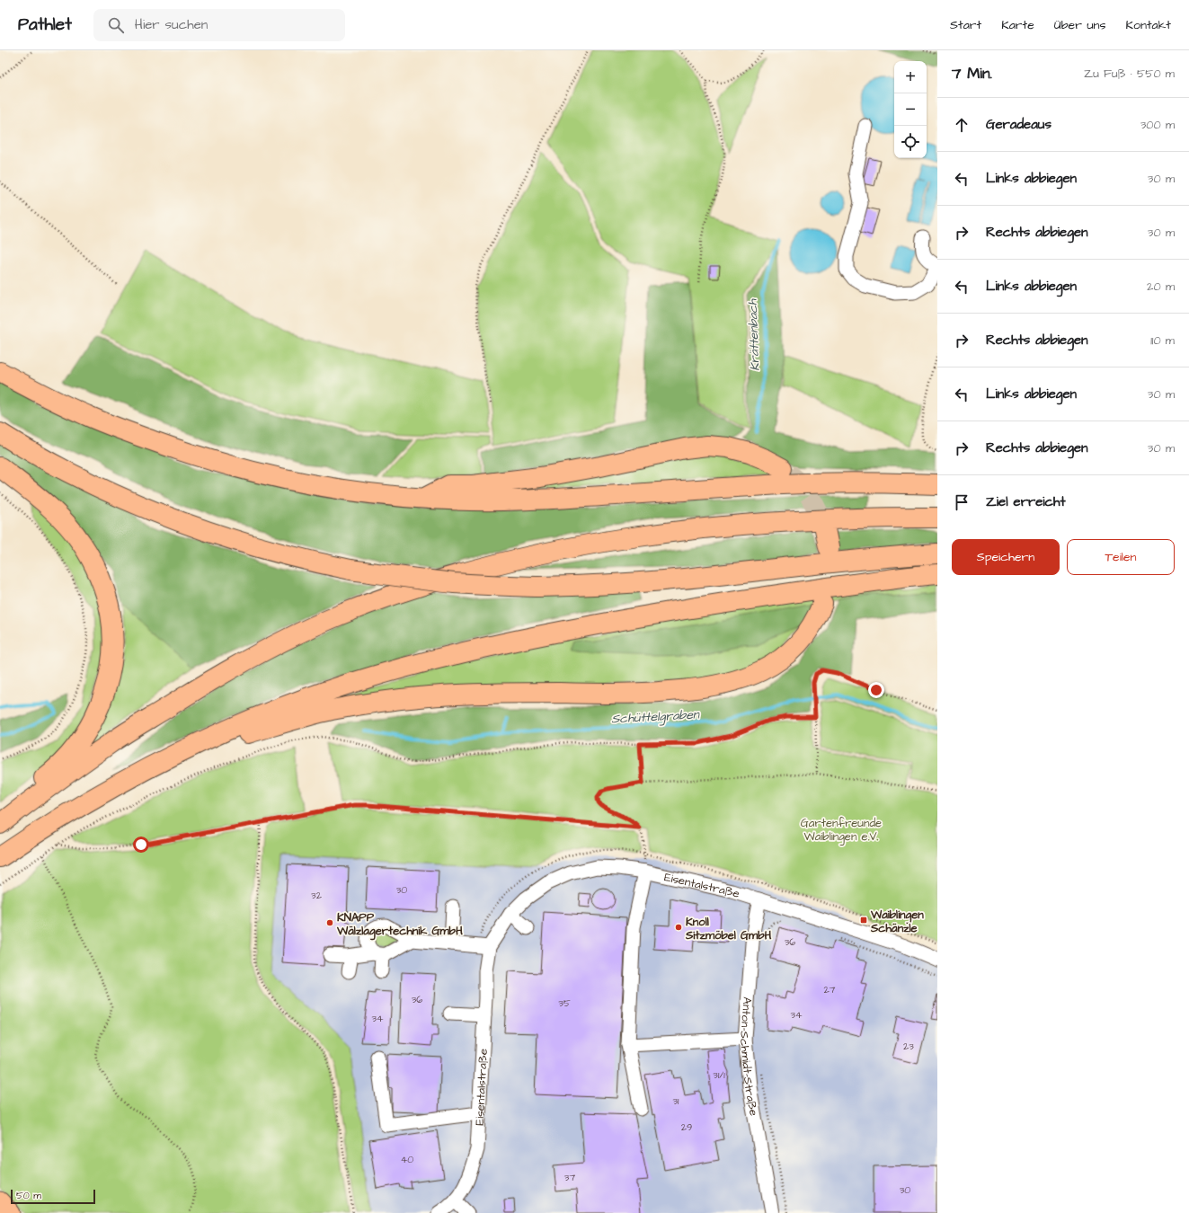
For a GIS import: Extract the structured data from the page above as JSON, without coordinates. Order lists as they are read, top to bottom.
{
  "streets": {
    "street": ["Eisentalstraße", "Anton-Schmidt-Straße"]
  },
  "crossings": [
    ["Eisentalstraße", "Anton-Schmidt-Straße"]
  ],
  "water": ["Krättenbach", "Schüttelgraben"],
  "parks": ["Gartenfreunde Waiblingen e.V."],
  "places": {
    "transit": ["Waiblingen Schänzle"],
    "other": ["KNAPP Wälzlagertechnik GmbH", "Knoll Sitzmöbel GmbH"]
  },
  "house_numbers": [
    "30",
    "32",
    "36",
    "27",
    "36",
    "35",
    "34",
    "34",
    "23",
    "31/1",
    "31",
    "29",
    "40",
    "37",
    "30"
  ],
  "scale_bar": "50 m",
  "page": {
    "header": "Pathlet",
    "search": "Hier suchen",
    "nav": [
      "Start",
      "Karte",
      "Über uns",
      "Kontakt"
    ],
    "heading": ["7 Min.", "Zu Fuß · 550 m"],
    "map_buttons": ["+", "−"],
    "list": [
      ["Geradeaus", "300 m"],
      ["Links abbiegen", "30 m"],
      ["Rechts abbiegen", "30 m"],
      ["Links abbiegen", "20 m"],
      ["Rechts abbiegen", "110 m"],
      ["Links abbiegen", "30 m"],
      ["Rechts abbiegen", "30 m"],
      "Ziel erreicht"
    ],
    "buttons": ["Speichern", "Teilen"],
    "scale": "50 m"
  }
}
